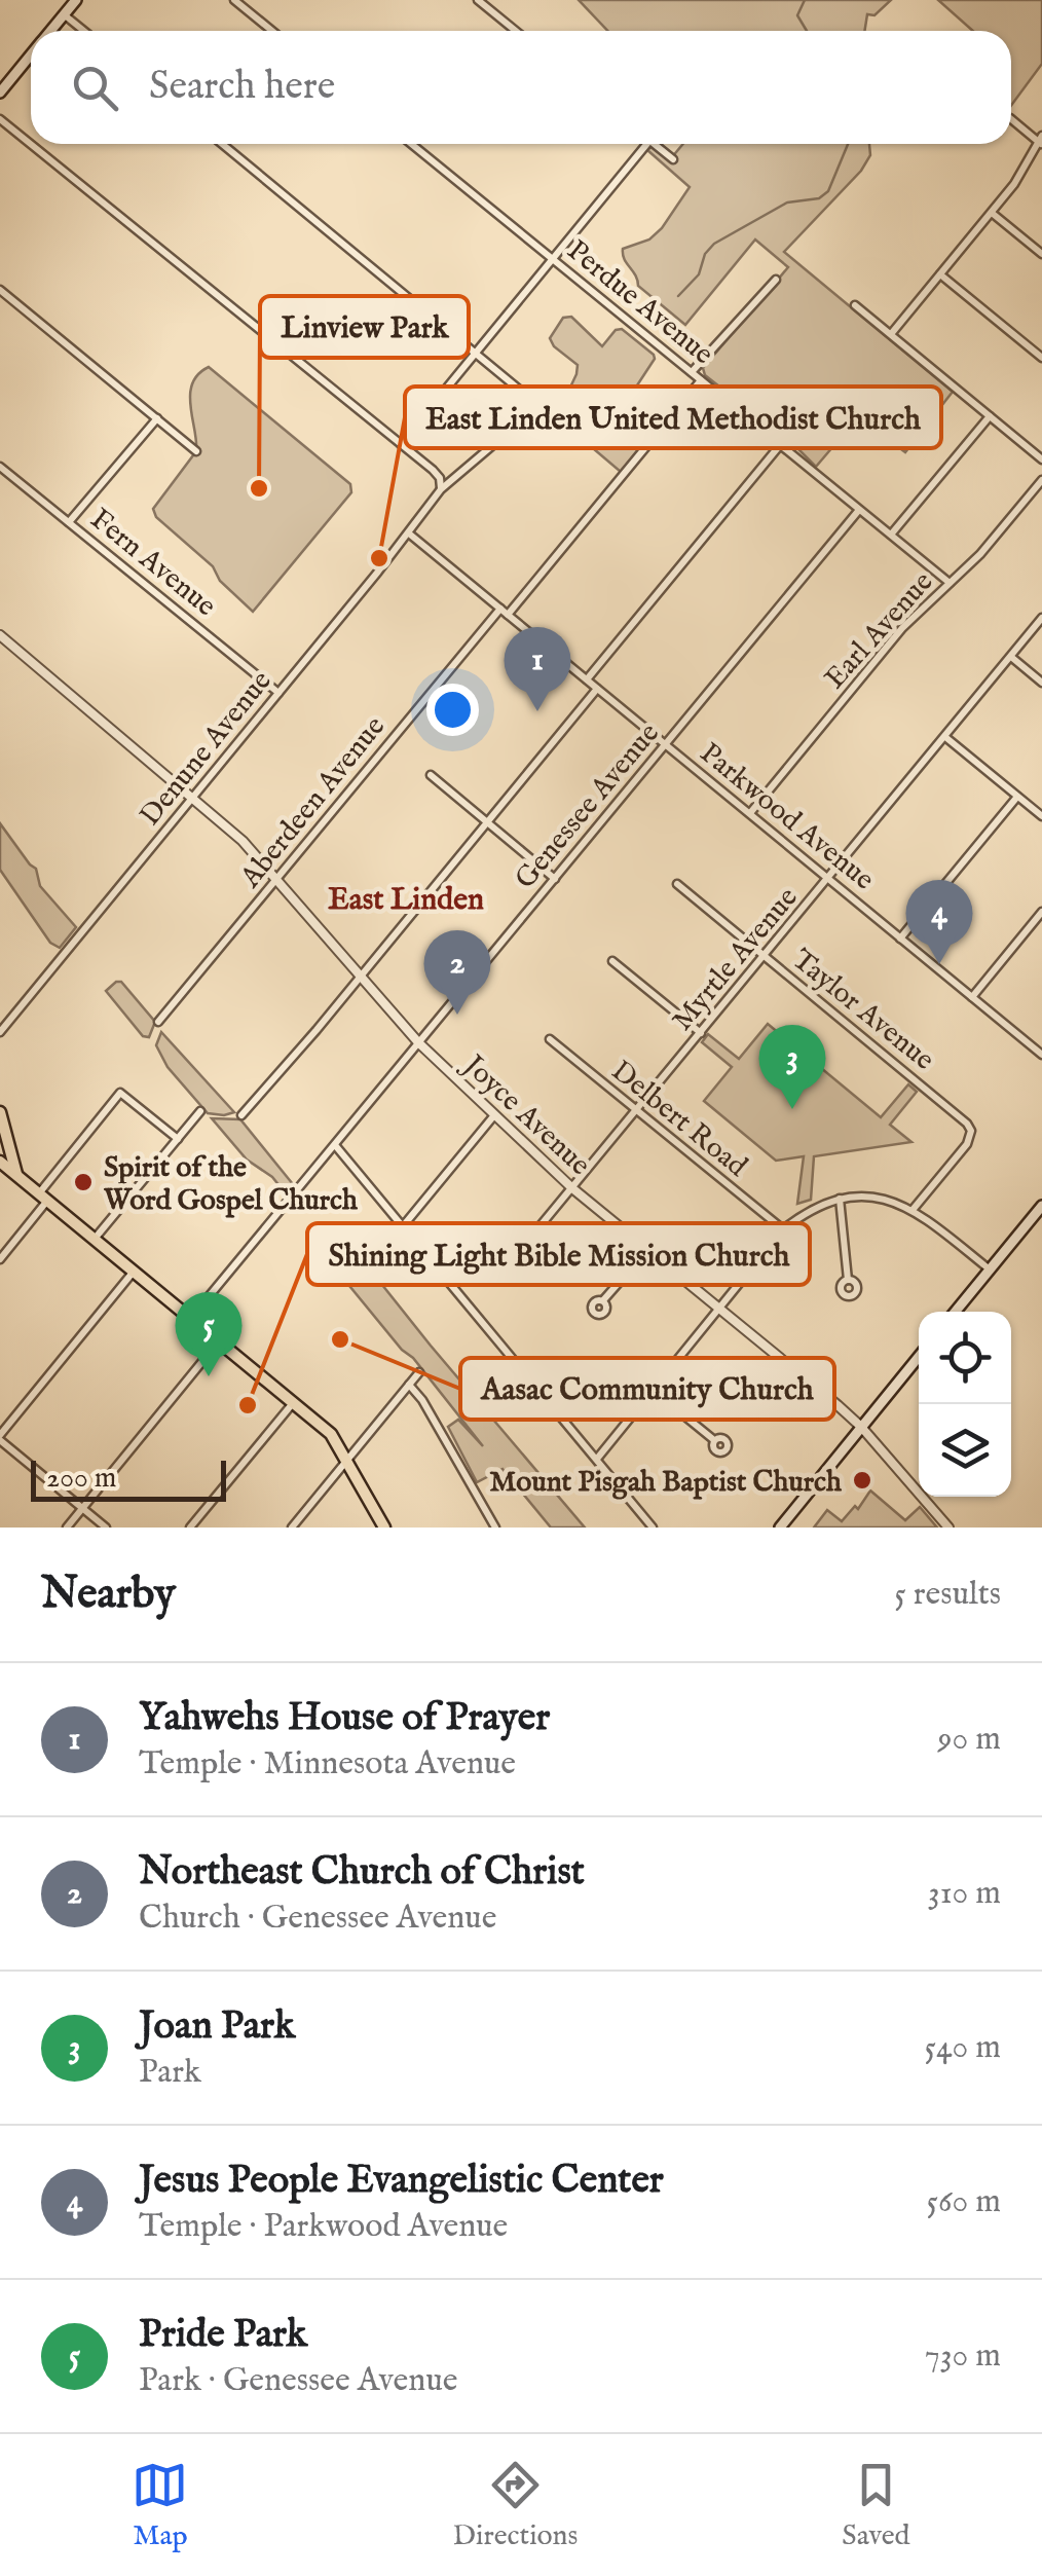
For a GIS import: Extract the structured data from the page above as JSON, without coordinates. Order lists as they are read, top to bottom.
{
  "streets": {
    "street": [
      "Perdue Avenue",
      "Fern Avenue",
      "Earl Avenue",
      "Denune Avenue",
      "Aberdeen Avenue",
      "Genessee Avenue",
      "Parkwood Avenue",
      "Myrtle Avenue",
      "Taylor Avenue",
      "Joyce Avenue",
      "Delbert Road"
    ]
  },
  "crossings": [
    ["Perdue Avenue", "Earl Avenue"],
    ["Perdue Avenue", "Aberdeen Avenue"],
    ["Perdue Avenue", "Genessee Avenue"],
    ["Fern Avenue", "Denune Avenue"],
    ["Earl Avenue", "Parkwood Avenue"],
    ["Denune Avenue", "Parkwood Avenue"],
    ["Denune Avenue", "Joyce Avenue"],
    ["Aberdeen Avenue", "Parkwood Avenue"],
    ["Aberdeen Avenue", "Joyce Avenue"],
    ["Genessee Avenue", "Parkwood Avenue"],
    ["Genessee Avenue", "Joyce Avenue"],
    ["Parkwood Avenue", "Myrtle Avenue"],
    ["Myrtle Avenue", "Taylor Avenue"],
    ["Myrtle Avenue", "Joyce Avenue"],
    ["Myrtle Avenue", "Delbert Road"]
  ],
  "districts": ["East Linden"],
  "places": [
    "Linview Park",
    "East Linden United Methodist Church",
    "Spirit of the Word Gospel Church",
    "Aasac Community Church",
    "Shining Light Bible Mission Church",
    "Mount Pisgah Baptist Church"
  ],
  "scale_bar": "200 m",
  "page": {
    "search": "Search here",
    "pins": [
      "1",
      "4",
      "2",
      "3",
      "5"
    ],
    "scale": "200 m",
    "heading": ["Nearby", "5 results"],
    "list": [
      {
        "mark": "1",
        "name": "Yahwehs House of Prayer",
        "note": "Temple · Minnesota Avenue",
        "value": "90 m"
      },
      {
        "mark": "2",
        "name": "Northeast Church of Christ",
        "note": "Church · Genessee Avenue",
        "value": "310 m"
      },
      {
        "mark": "3",
        "name": "Joan Park",
        "note": "Park",
        "value": "540 m"
      },
      {
        "mark": "4",
        "name": "Jesus People Evangelistic Center",
        "note": "Temple · Parkwood Avenue",
        "value": "560 m"
      },
      {
        "mark": "5",
        "name": "Pride Park",
        "note": "Park · Genessee Avenue",
        "value": "730 m"
      }
    ],
    "nav": ["Map", "Directions", "Saved"]
  }
}
